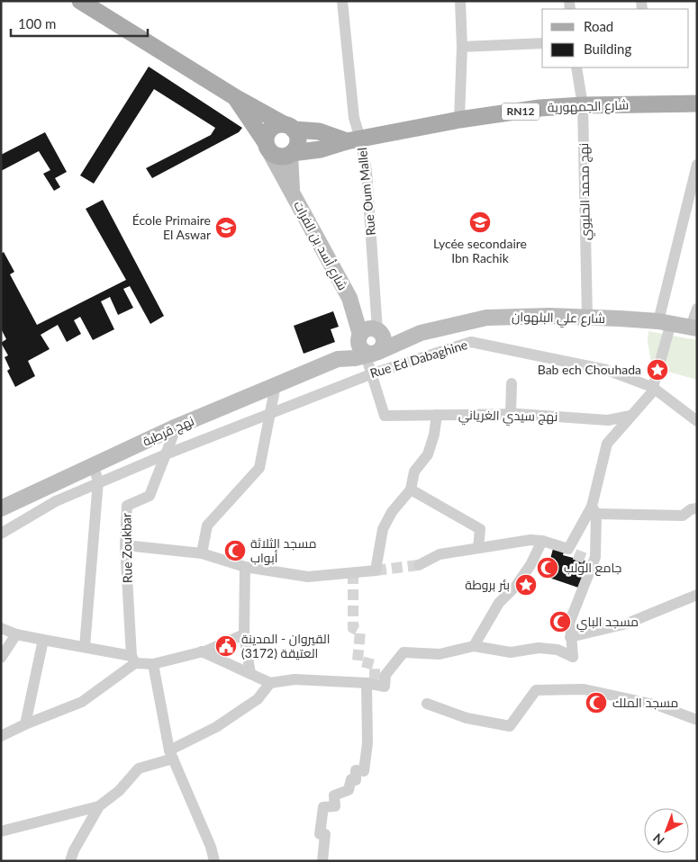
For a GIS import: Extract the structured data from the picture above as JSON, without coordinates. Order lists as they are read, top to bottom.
{
  "streets": {
    "main road": ["شارع الجمهورية", "RN12"],
    "street": [
      "Rue Oum Mallel",
      "نهج محمد الحليوي",
      "شارع أسد بن الفرات",
      "شارع علي البلهوان",
      "Rue Ed Dabaghine",
      "نهج سيدي الغرياني",
      "نهج قرطبة",
      "Rue Zoukbar"
    ]
  },
  "crossings": [
    ["شارع الجمهورية", "Rue Oum Mallel"],
    ["شارع الجمهورية", "نهج محمد الحليوي"],
    ["شارع الجمهورية", "شارع أسد بن الفرات"],
    ["Rue Oum Mallel", "شارع أسد بن الفرات"],
    ["نهج محمد الحليوي", "شارع علي البلهوان"],
    ["Rue Ed Dabaghine", "نهج سيدي الغرياني"],
    ["Rue Ed Dabaghine", "Rue Zoukbar"],
    ["نهج قرطبة", "Rue Zoukbar"]
  ],
  "places": {
    "school or university": ["Lycée secondaire Ibn Rachik", "École Primaire El Aswar"],
    "place": ["Bab ech Chouhada", "بئر بروطة"],
    "mosque": [
      "مسجد الثلاثة أبواب",
      "جامع الولب",
      "مسجد الباي",
      "مسجد الملك"
    ],
    "public building": ["القيروان - المدينة العتيقة (3172)"]
  },
  "legend": ["Road", "Building"],
  "scale_bar": "100 m",
  "north": "bottom left"
}
